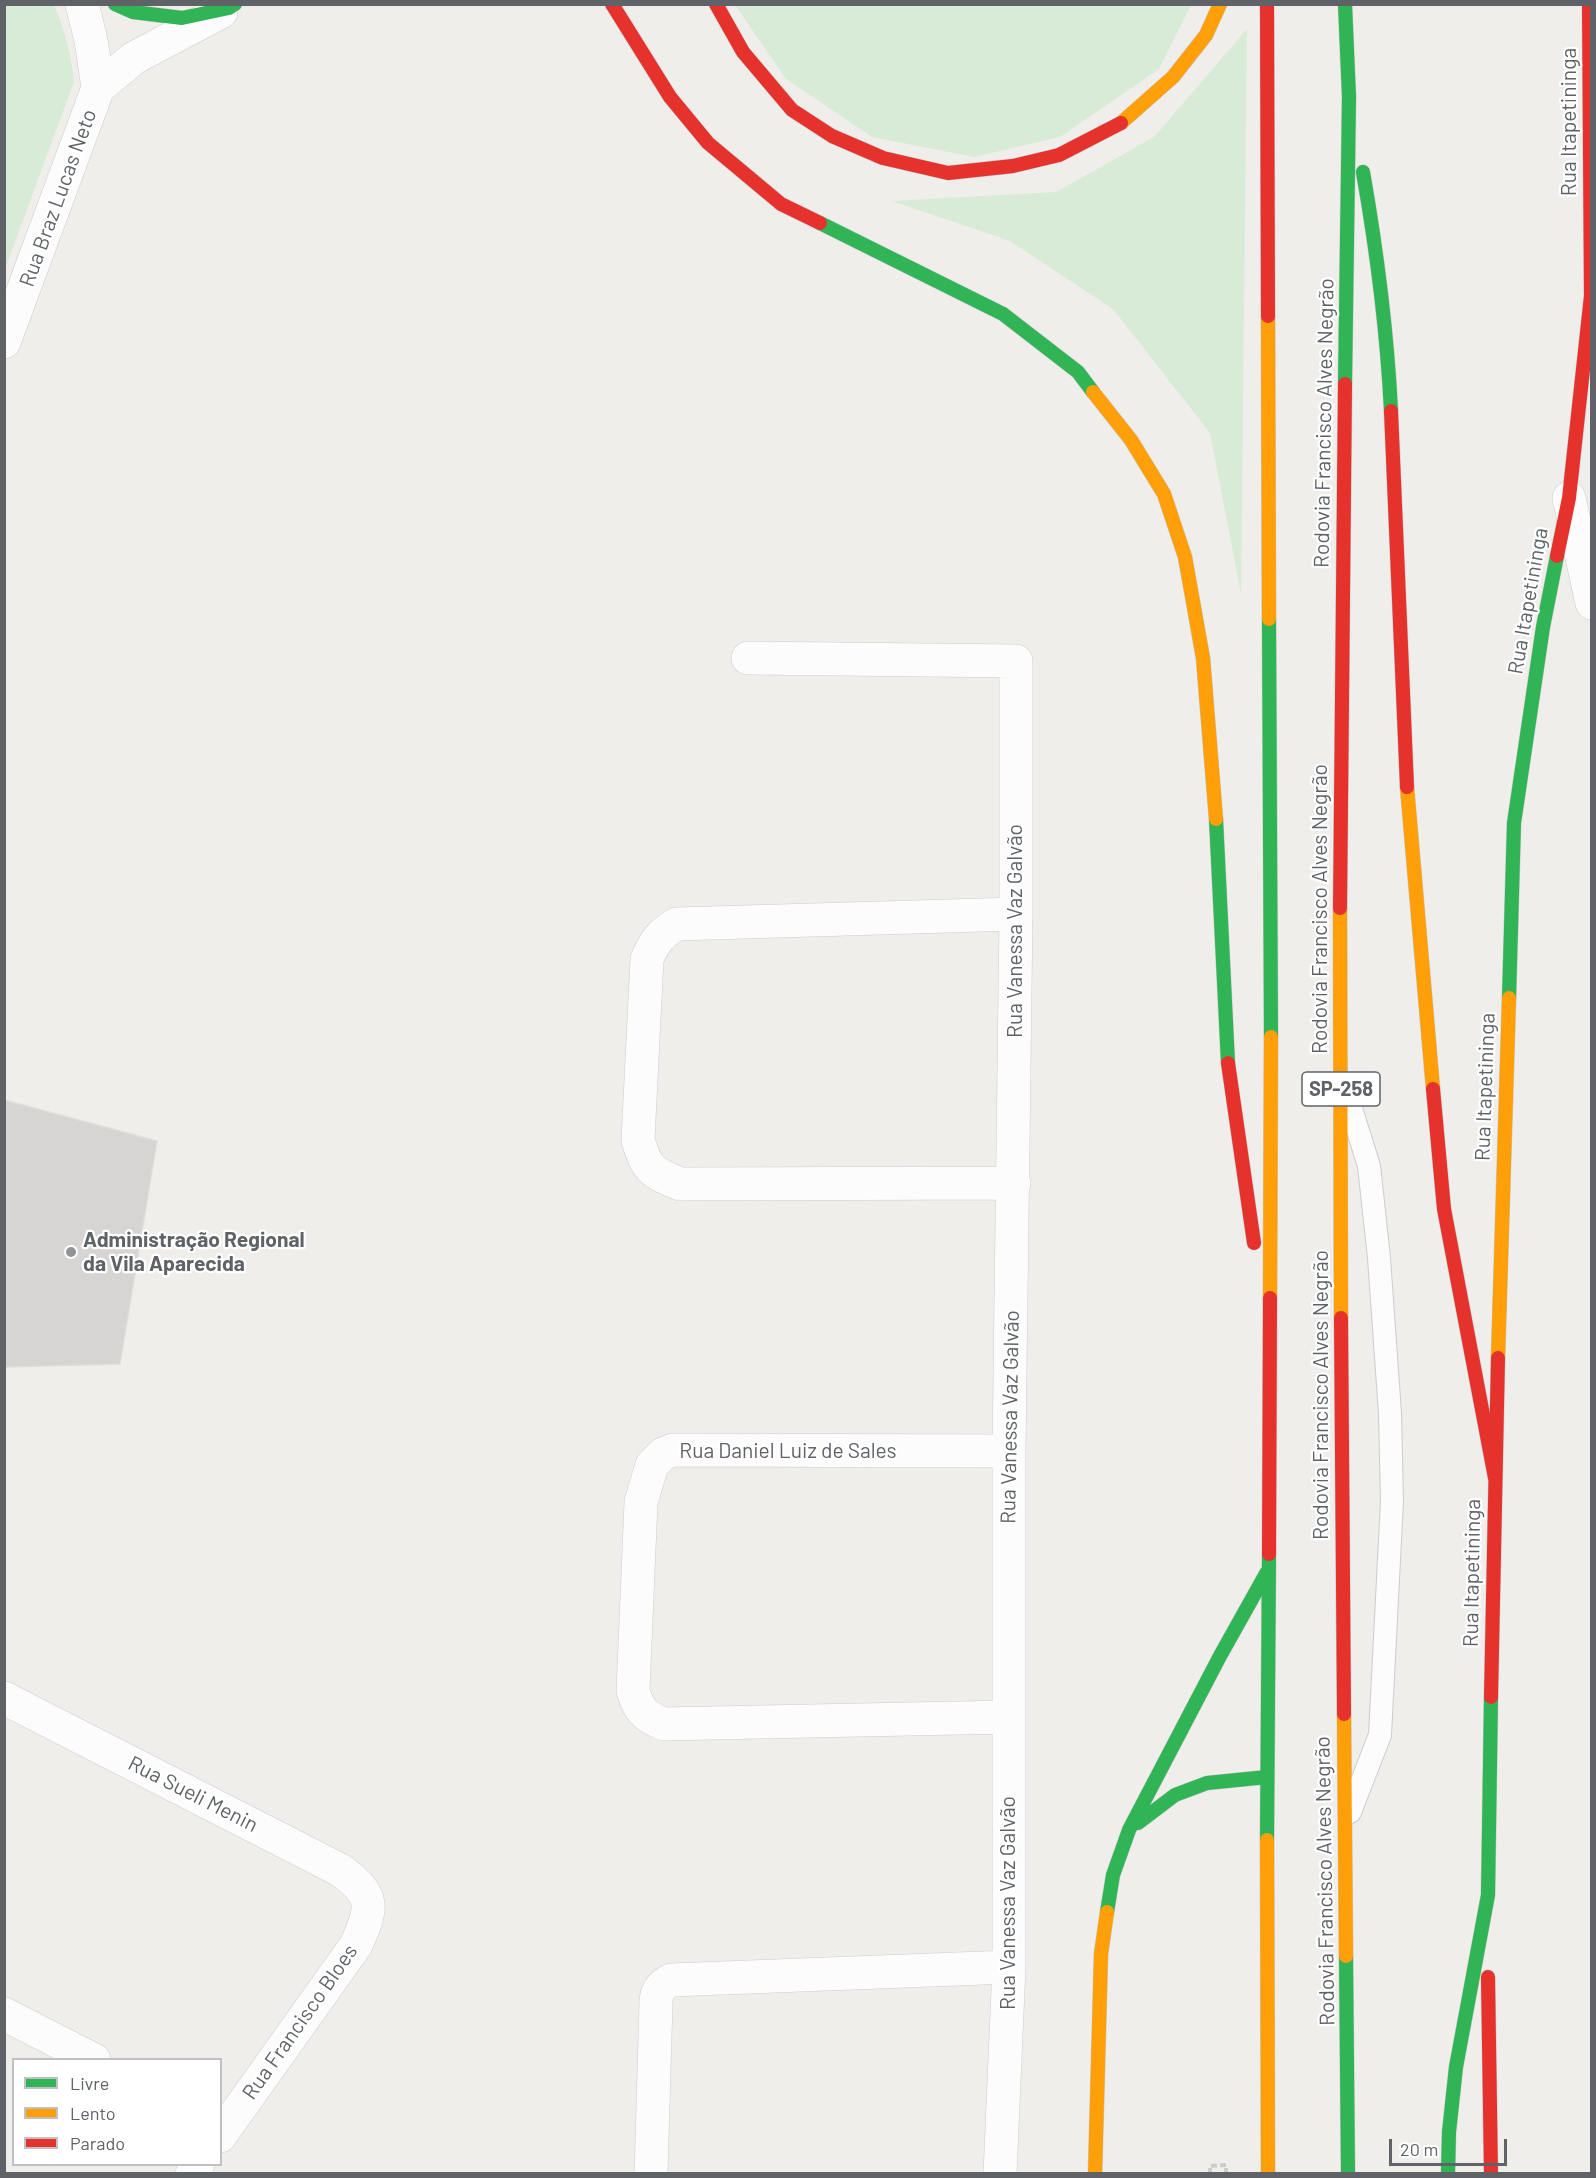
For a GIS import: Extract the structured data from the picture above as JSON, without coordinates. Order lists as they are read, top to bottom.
{
  "streets": {
    "main road": ["Rua Itapetininga", "Rodovia Francisco Alves Negrão", "SP-258"],
    "street": [
      "Rua Braz Lucas Neto",
      "Rua Vanessa Vaz Galvão",
      "Rua Daniel Luiz de Sales",
      "Rua Sueli Menin",
      "Rua Francisco Bloes"
    ]
  },
  "crossings": [
    ["Rua Vanessa Vaz Galvão", "Rua Daniel Luiz de Sales"],
    ["Rua Sueli Menin", "Rua Francisco Bloes"]
  ],
  "places": ["Administração Regional da Vila Aparecida"],
  "legend": ["Livre", "Lento", "Parado"],
  "scale_bar": "20 m"
}
